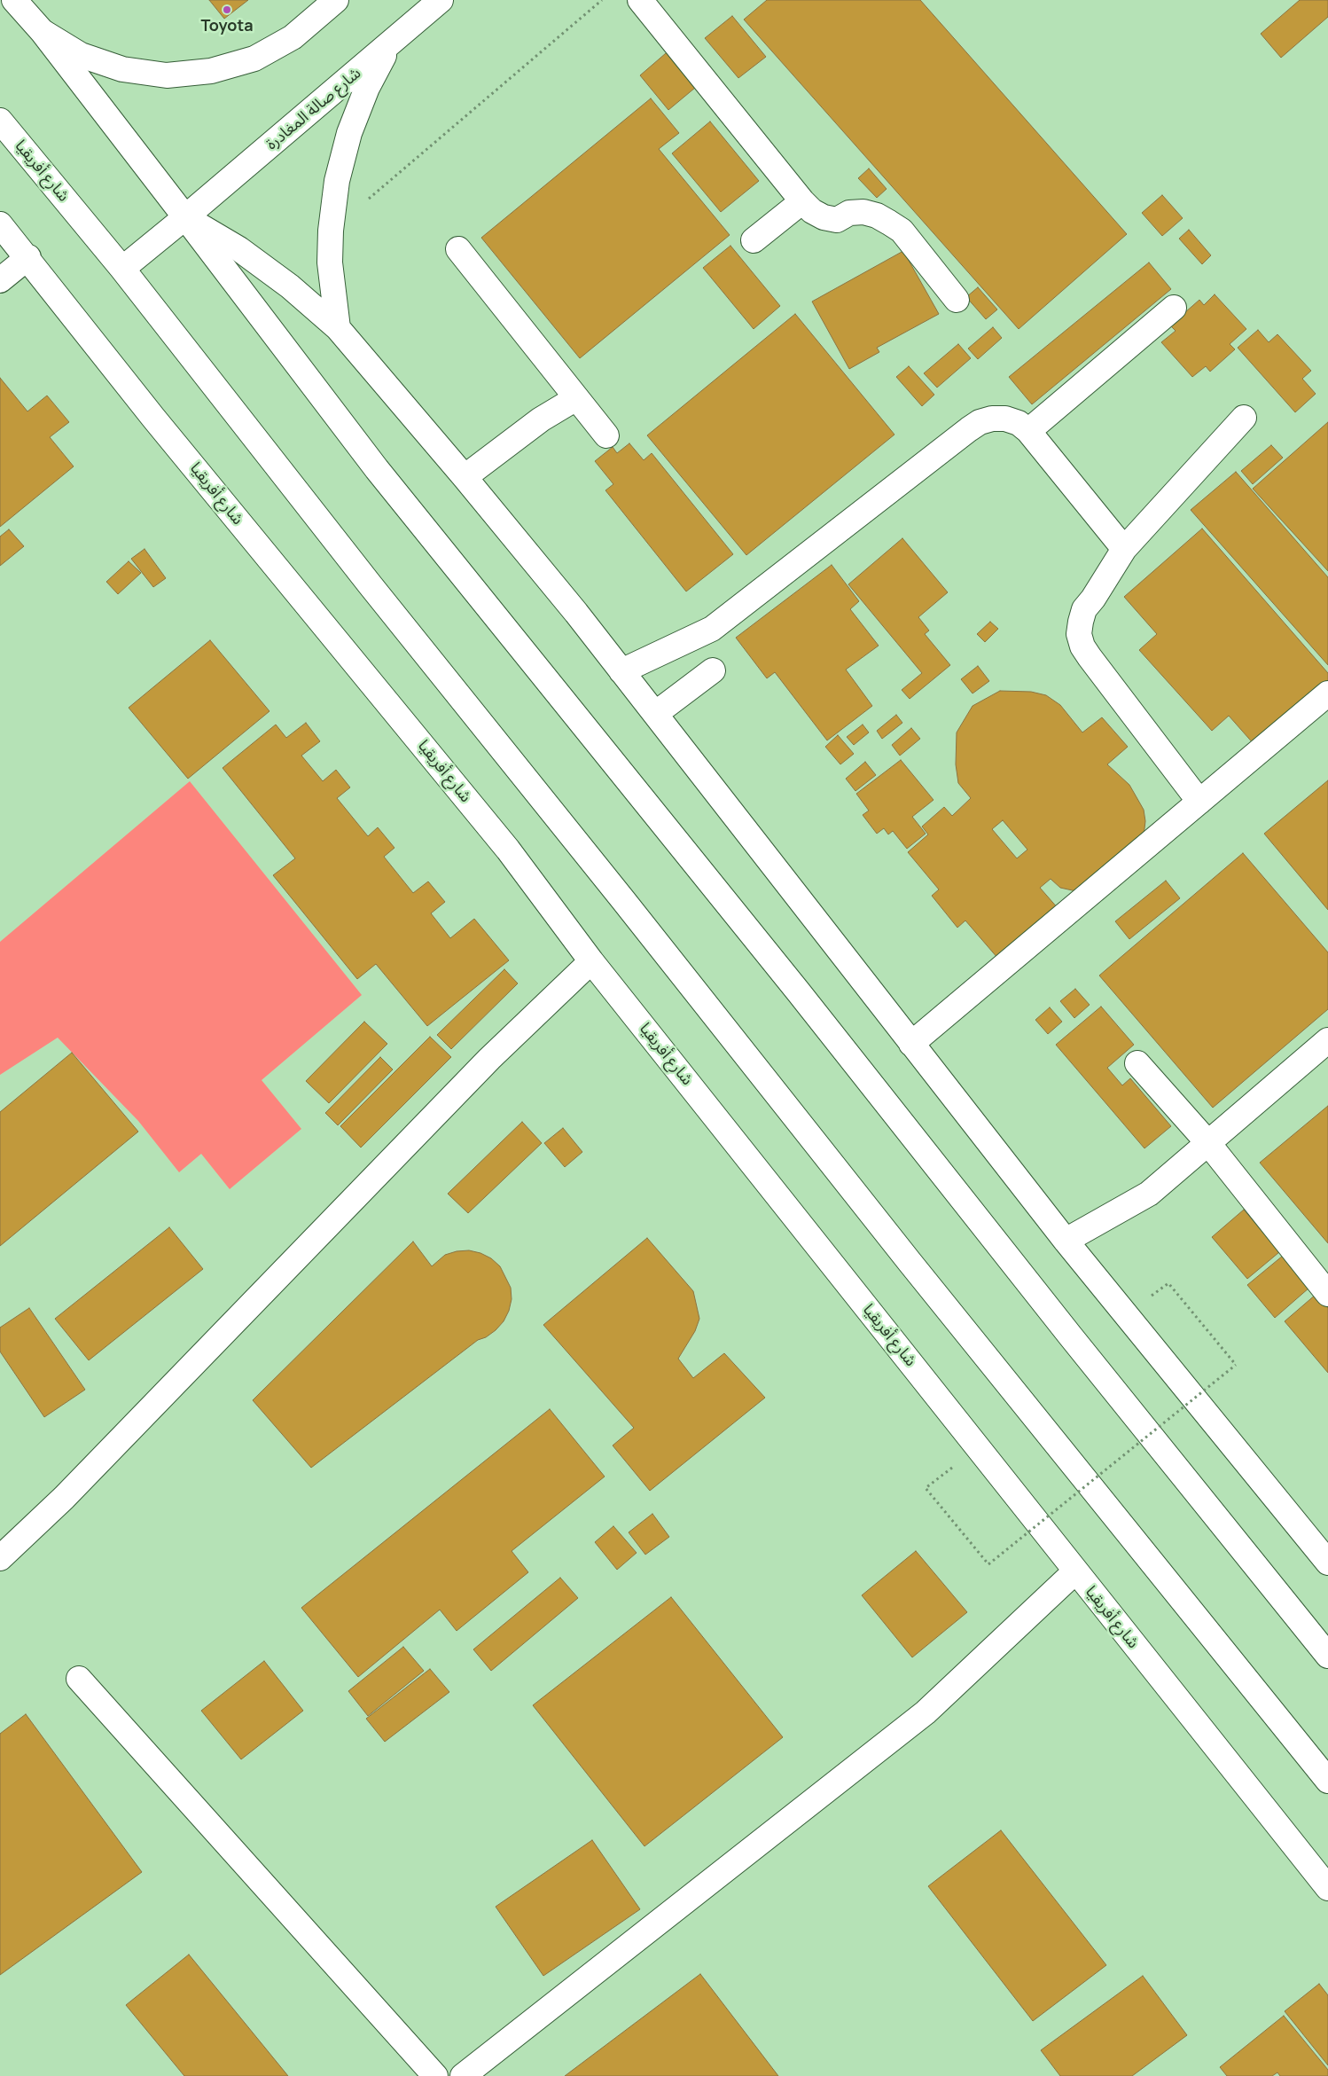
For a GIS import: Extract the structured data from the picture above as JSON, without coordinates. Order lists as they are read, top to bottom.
{
  "streets": {
    "main road": ["شارع صالة المغادرة", "شارع أفريقيا"]
  },
  "crossings": [
    ["شارع صالة المغادرة", "شارع أفريقيا"]
  ],
  "places": ["Toyota"]
}
